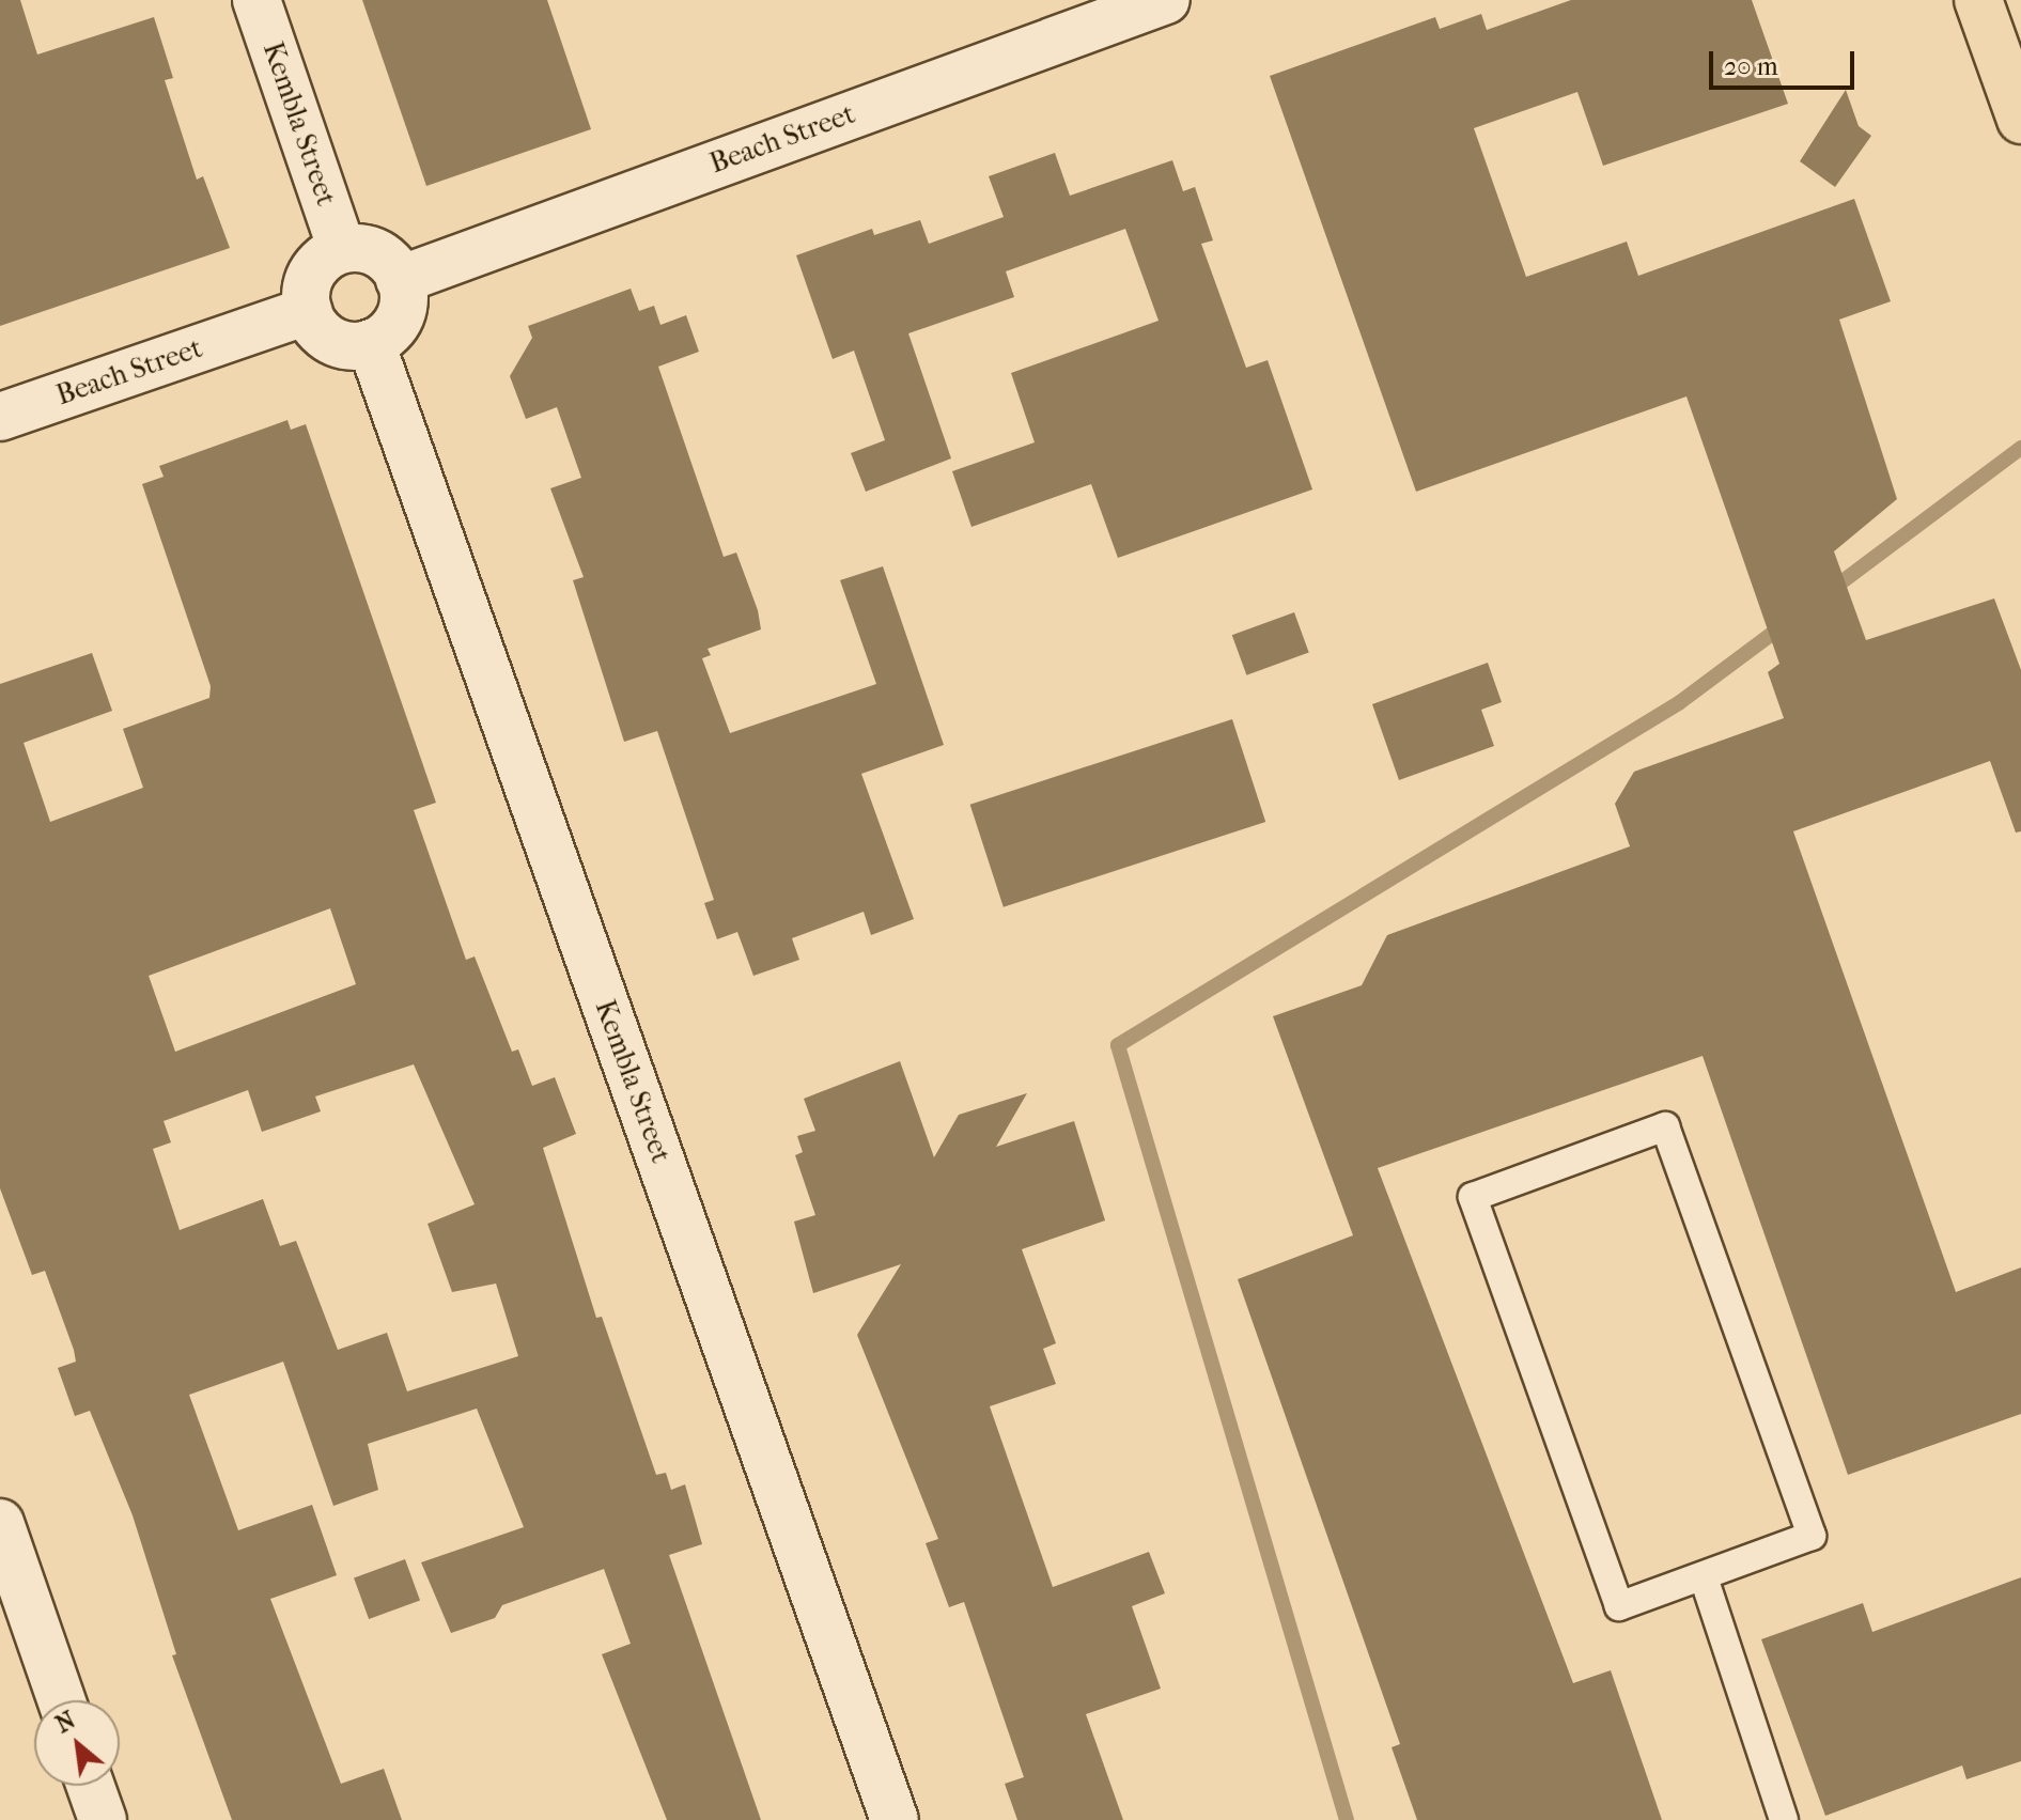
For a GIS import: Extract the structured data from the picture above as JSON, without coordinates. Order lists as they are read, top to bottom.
{
  "streets": {
    "street": ["Kembla Street", "Beach Street"]
  },
  "crossings": [
    ["Kembla Street", "Beach Street"]
  ],
  "scale_bar": "20 m",
  "north": "top left"
}
